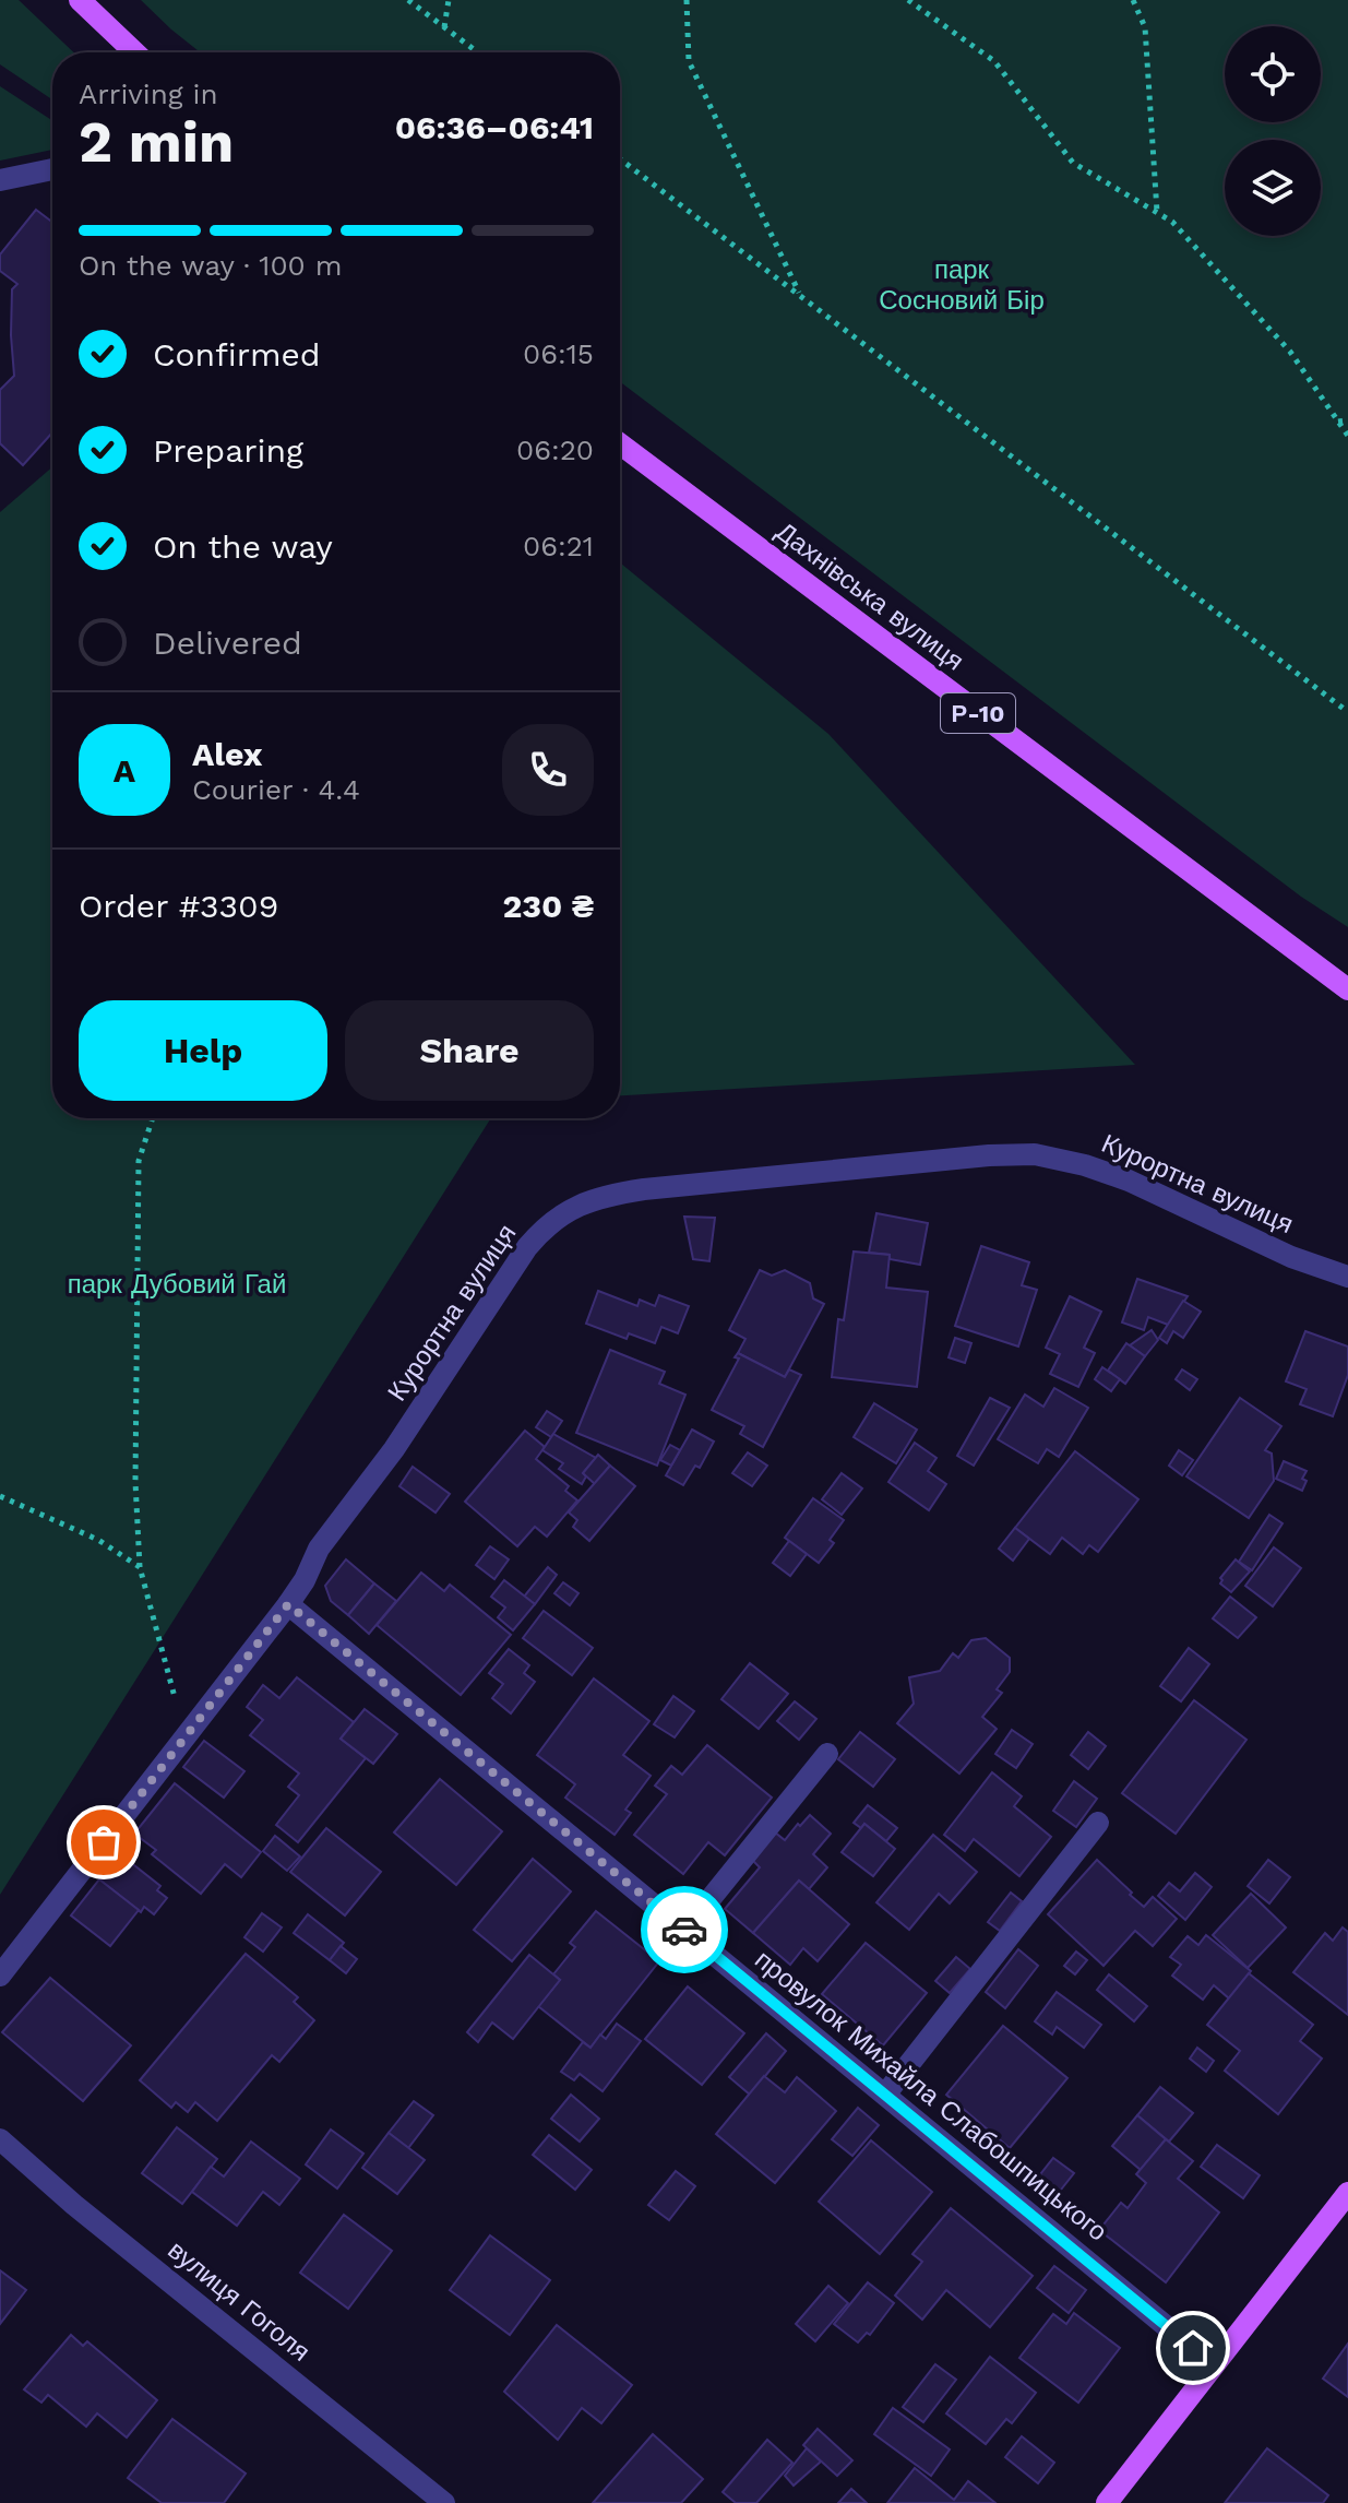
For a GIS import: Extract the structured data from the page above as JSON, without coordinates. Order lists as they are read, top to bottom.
{
  "streets": {
    "main road": ["Дахнівська вулиця", "Р-10"],
    "street": ["Курортна вулиця", "провулок Михайла Слабошпицького", "вулиця Гоголя"]
  },
  "crossings": [
    ["Курортна вулиця", "провулок Михайла Слабошпицького"]
  ],
  "parks": ["парк Сосновий Бір", "парк Дубовий Гай"],
  "page": {
    "heading": ["2 min", "Arriving in", "06:36–06:41"],
    "panel": [
      "Alex",
      "Courier · 4.4",
      "Order #3309",
      "230 ₴"
    ],
    "bar": "On the way · 100 m",
    "list": [
      ["Confirmed", "06:15"],
      ["Preparing", "06:20"],
      ["On the way", "06:21"],
      "Delivered"
    ],
    "round": "A",
    "buttons": ["Help", "Share"]
  }
}
